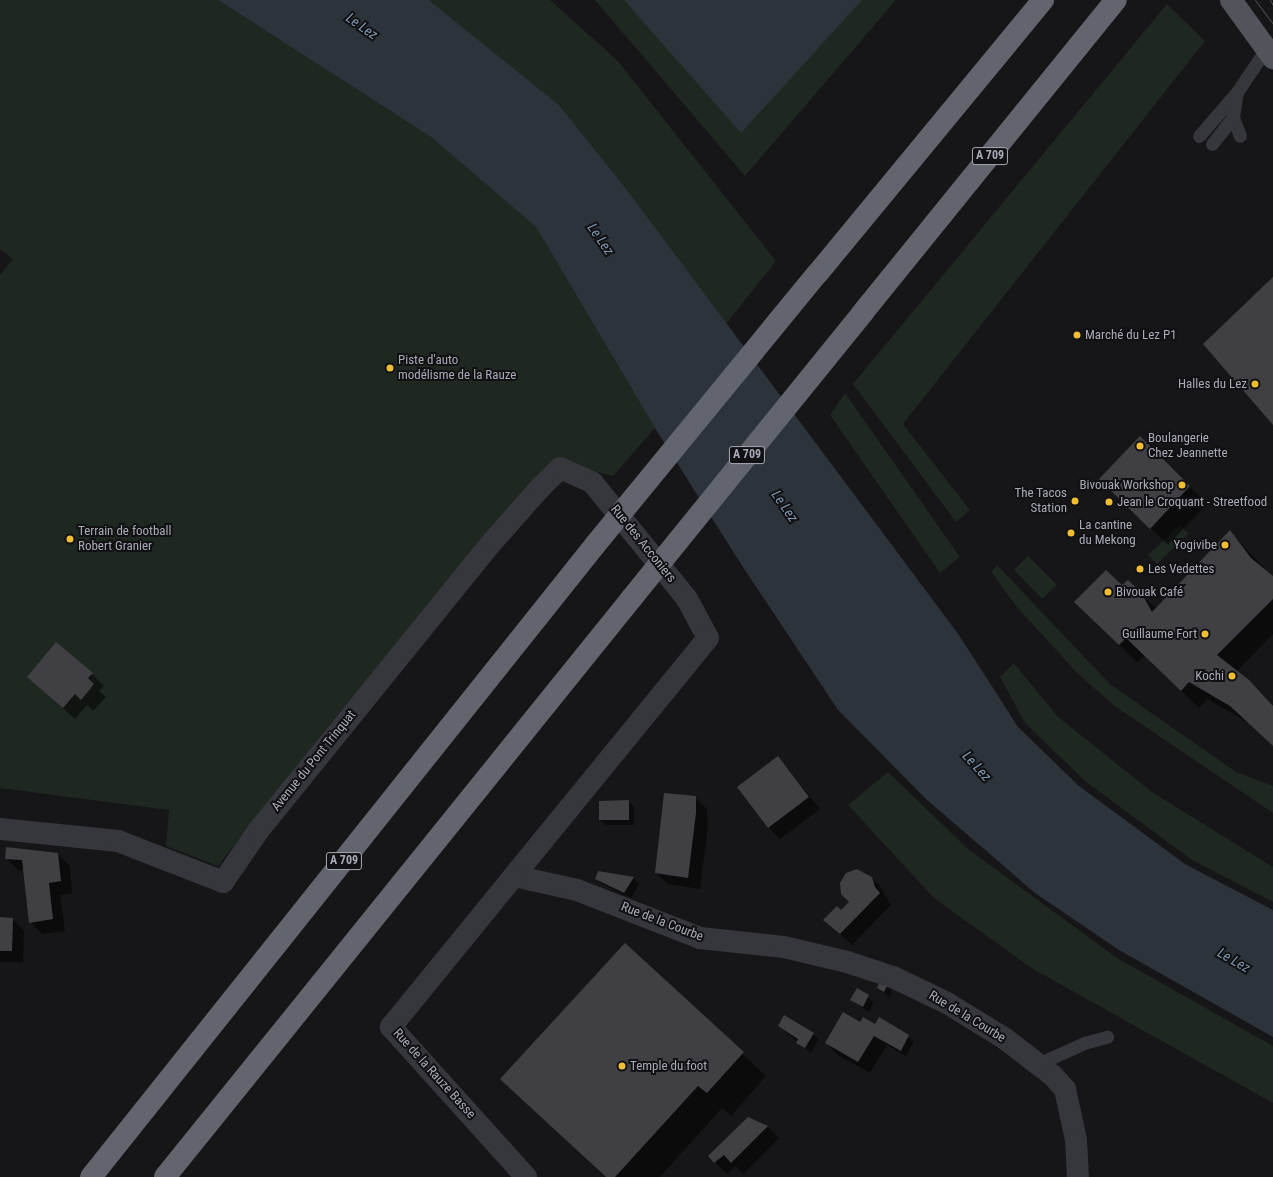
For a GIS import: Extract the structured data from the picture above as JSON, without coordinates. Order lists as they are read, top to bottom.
{
  "streets": {
    "highway": ["A 709"],
    "street": [
      "Rue des Acconiers",
      "Avenue du Pont Trinquat",
      "Rue de la Courbe",
      "Rue de la Rauze Basse"
    ]
  },
  "crossings": [
    ["Rue des Acconiers", "Avenue du Pont Trinquat"],
    ["Rue des Acconiers", "Rue de la Courbe"],
    ["Rue des Acconiers", "Rue de la Rauze Basse"],
    ["Rue de la Courbe", "Rue de la Rauze Basse"]
  ],
  "water": ["Le Lez"],
  "places": [
    "Marché du Lez P1",
    "Piste d'auto modélisme de la Rauze",
    "Halles du Lez",
    "Boulangerie Chez Jeannette",
    "Bivouak Workshop",
    "The Tacos Station",
    "Jean le Croquant - Streetfood",
    "La cantine du Mekong",
    "Terrain de football Robert Granier",
    "Yogivibe",
    "Les Vedettes",
    "Bivouak Café",
    "Guillaume Fort",
    "Kochi",
    "Temple du foot"
  ]
}
